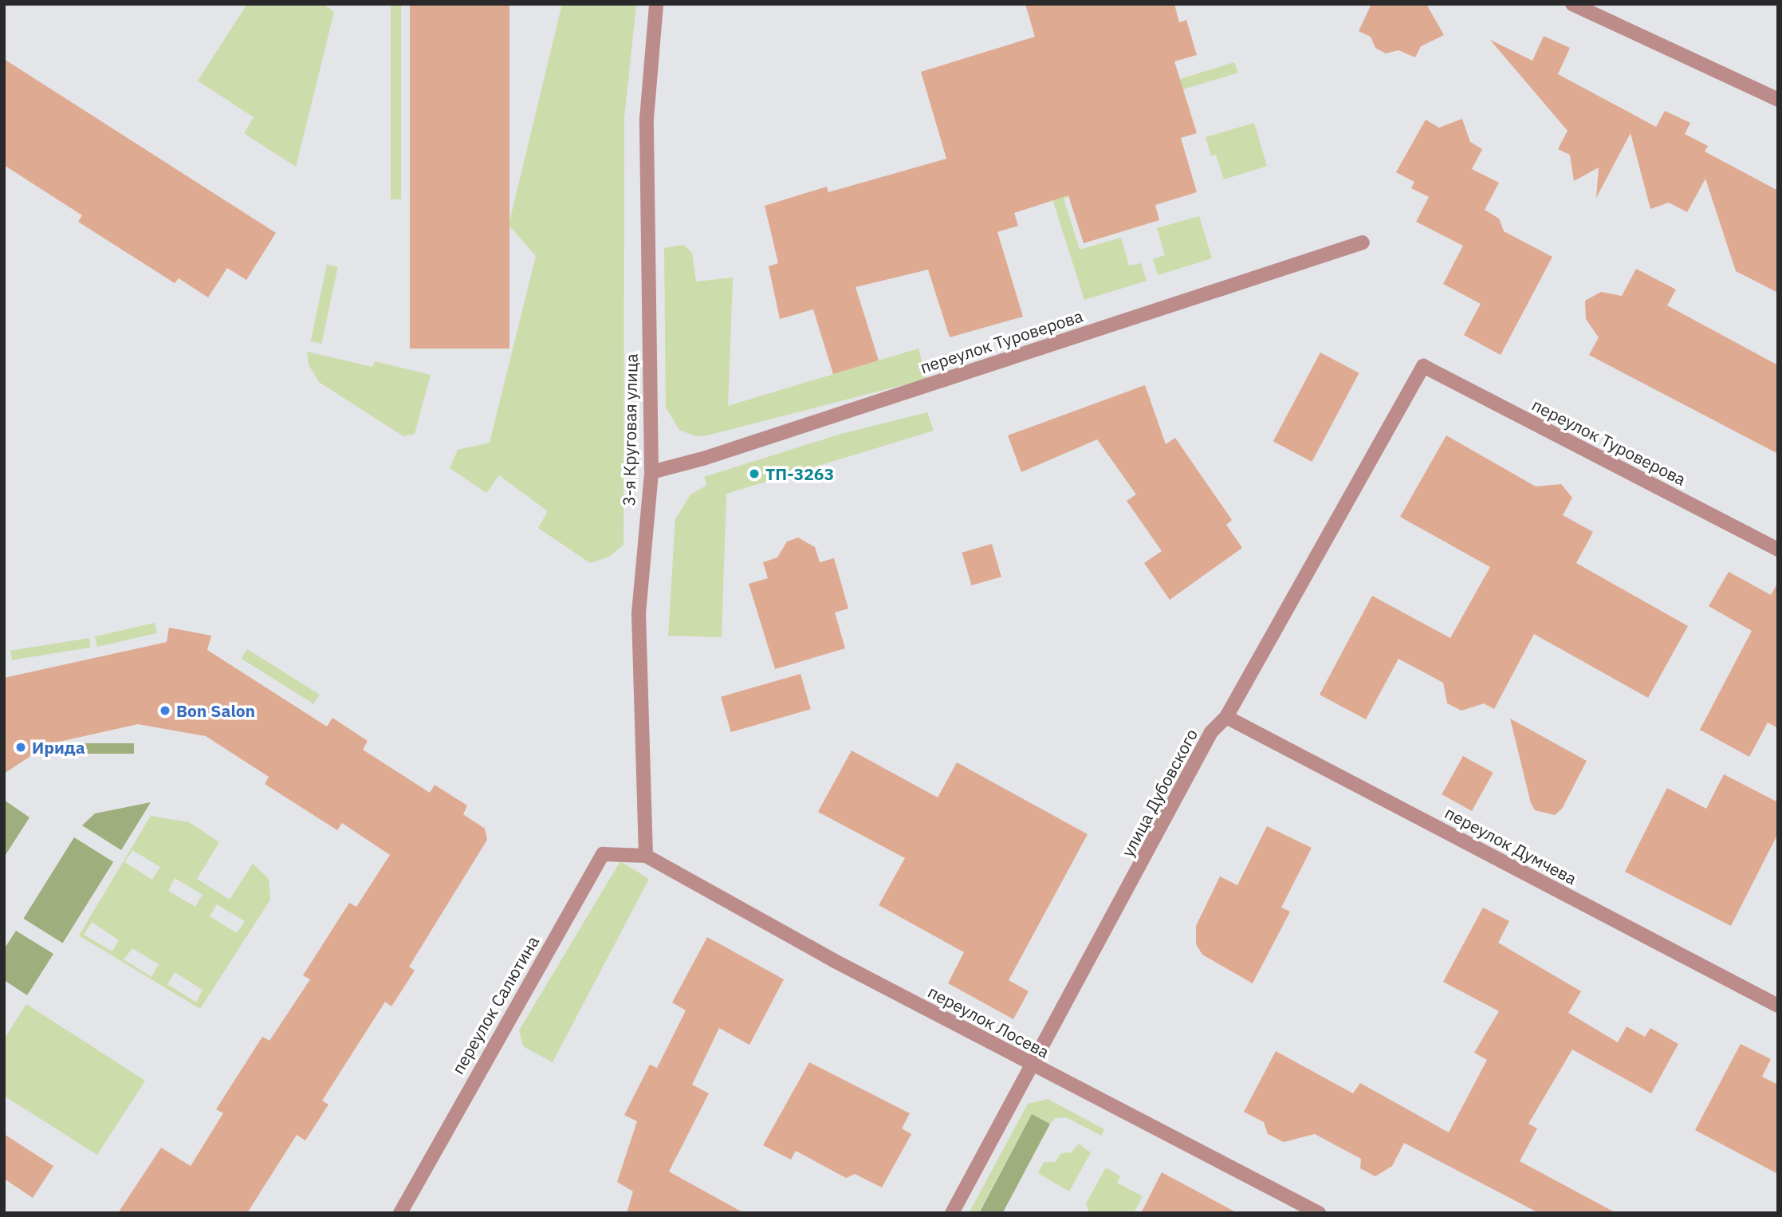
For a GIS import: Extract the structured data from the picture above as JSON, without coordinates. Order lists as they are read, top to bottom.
{
  "streets": {
    "street": [
      "переулок Туроверова",
      "3-я Круговая улица",
      "улица Дубовского",
      "переулок Думчева",
      "переулок Салютина",
      "переулок Лосева"
    ]
  },
  "crossings": [
    ["переулок Туроверова", "3-я Круговая улица"],
    ["переулок Туроверова", "улица Дубовского"],
    ["3-я Круговая улица", "переулок Салютина"],
    ["3-я Круговая улица", "переулок Лосева"],
    ["улица Дубовского", "переулок Думчева"],
    ["улица Дубовского", "переулок Лосева"],
    ["переулок Салютина", "переулок Лосева"]
  ],
  "places": ["ТП-3263", "Bon Salon", "Ирида"]
}
